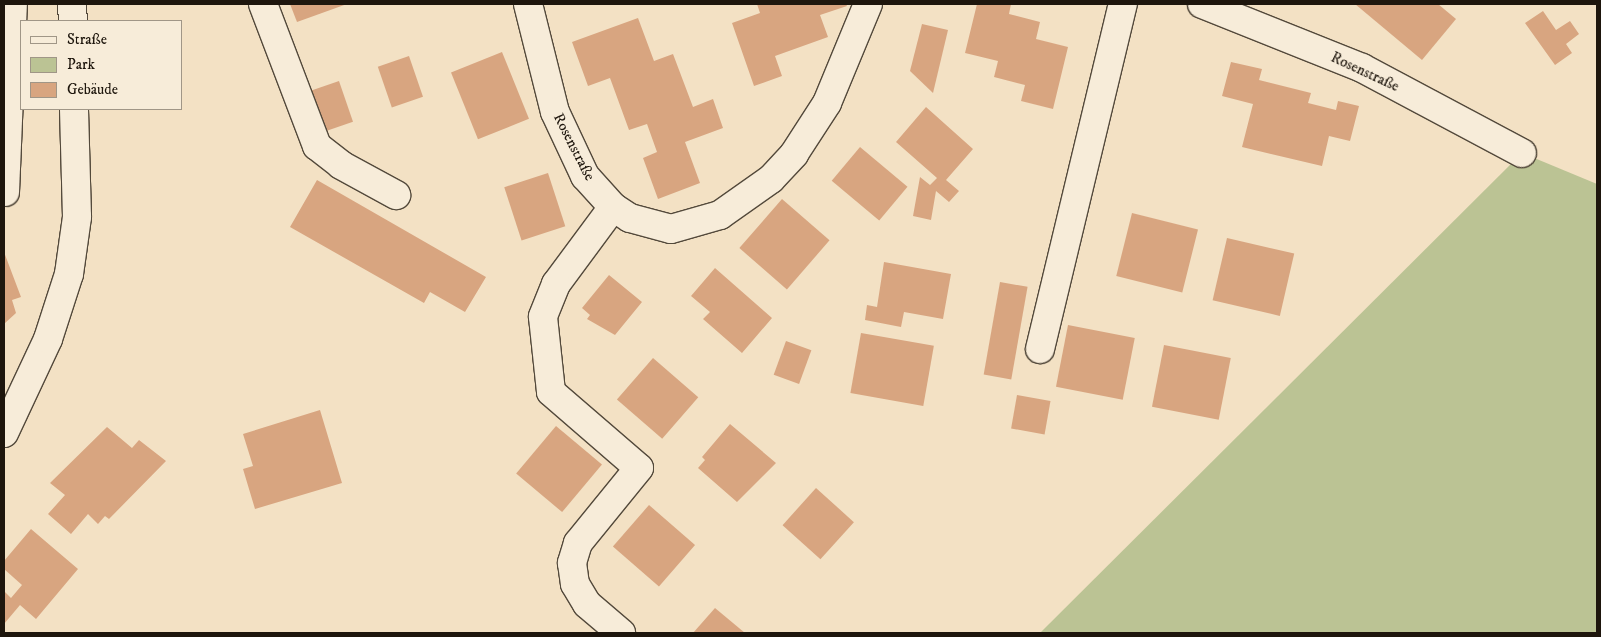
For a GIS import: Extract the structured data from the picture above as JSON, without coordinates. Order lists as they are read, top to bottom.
{
  "streets": {
    "street": ["Rosenstraße"]
  },
  "legend": ["Straße", "Park", "Gebäude"]
}
